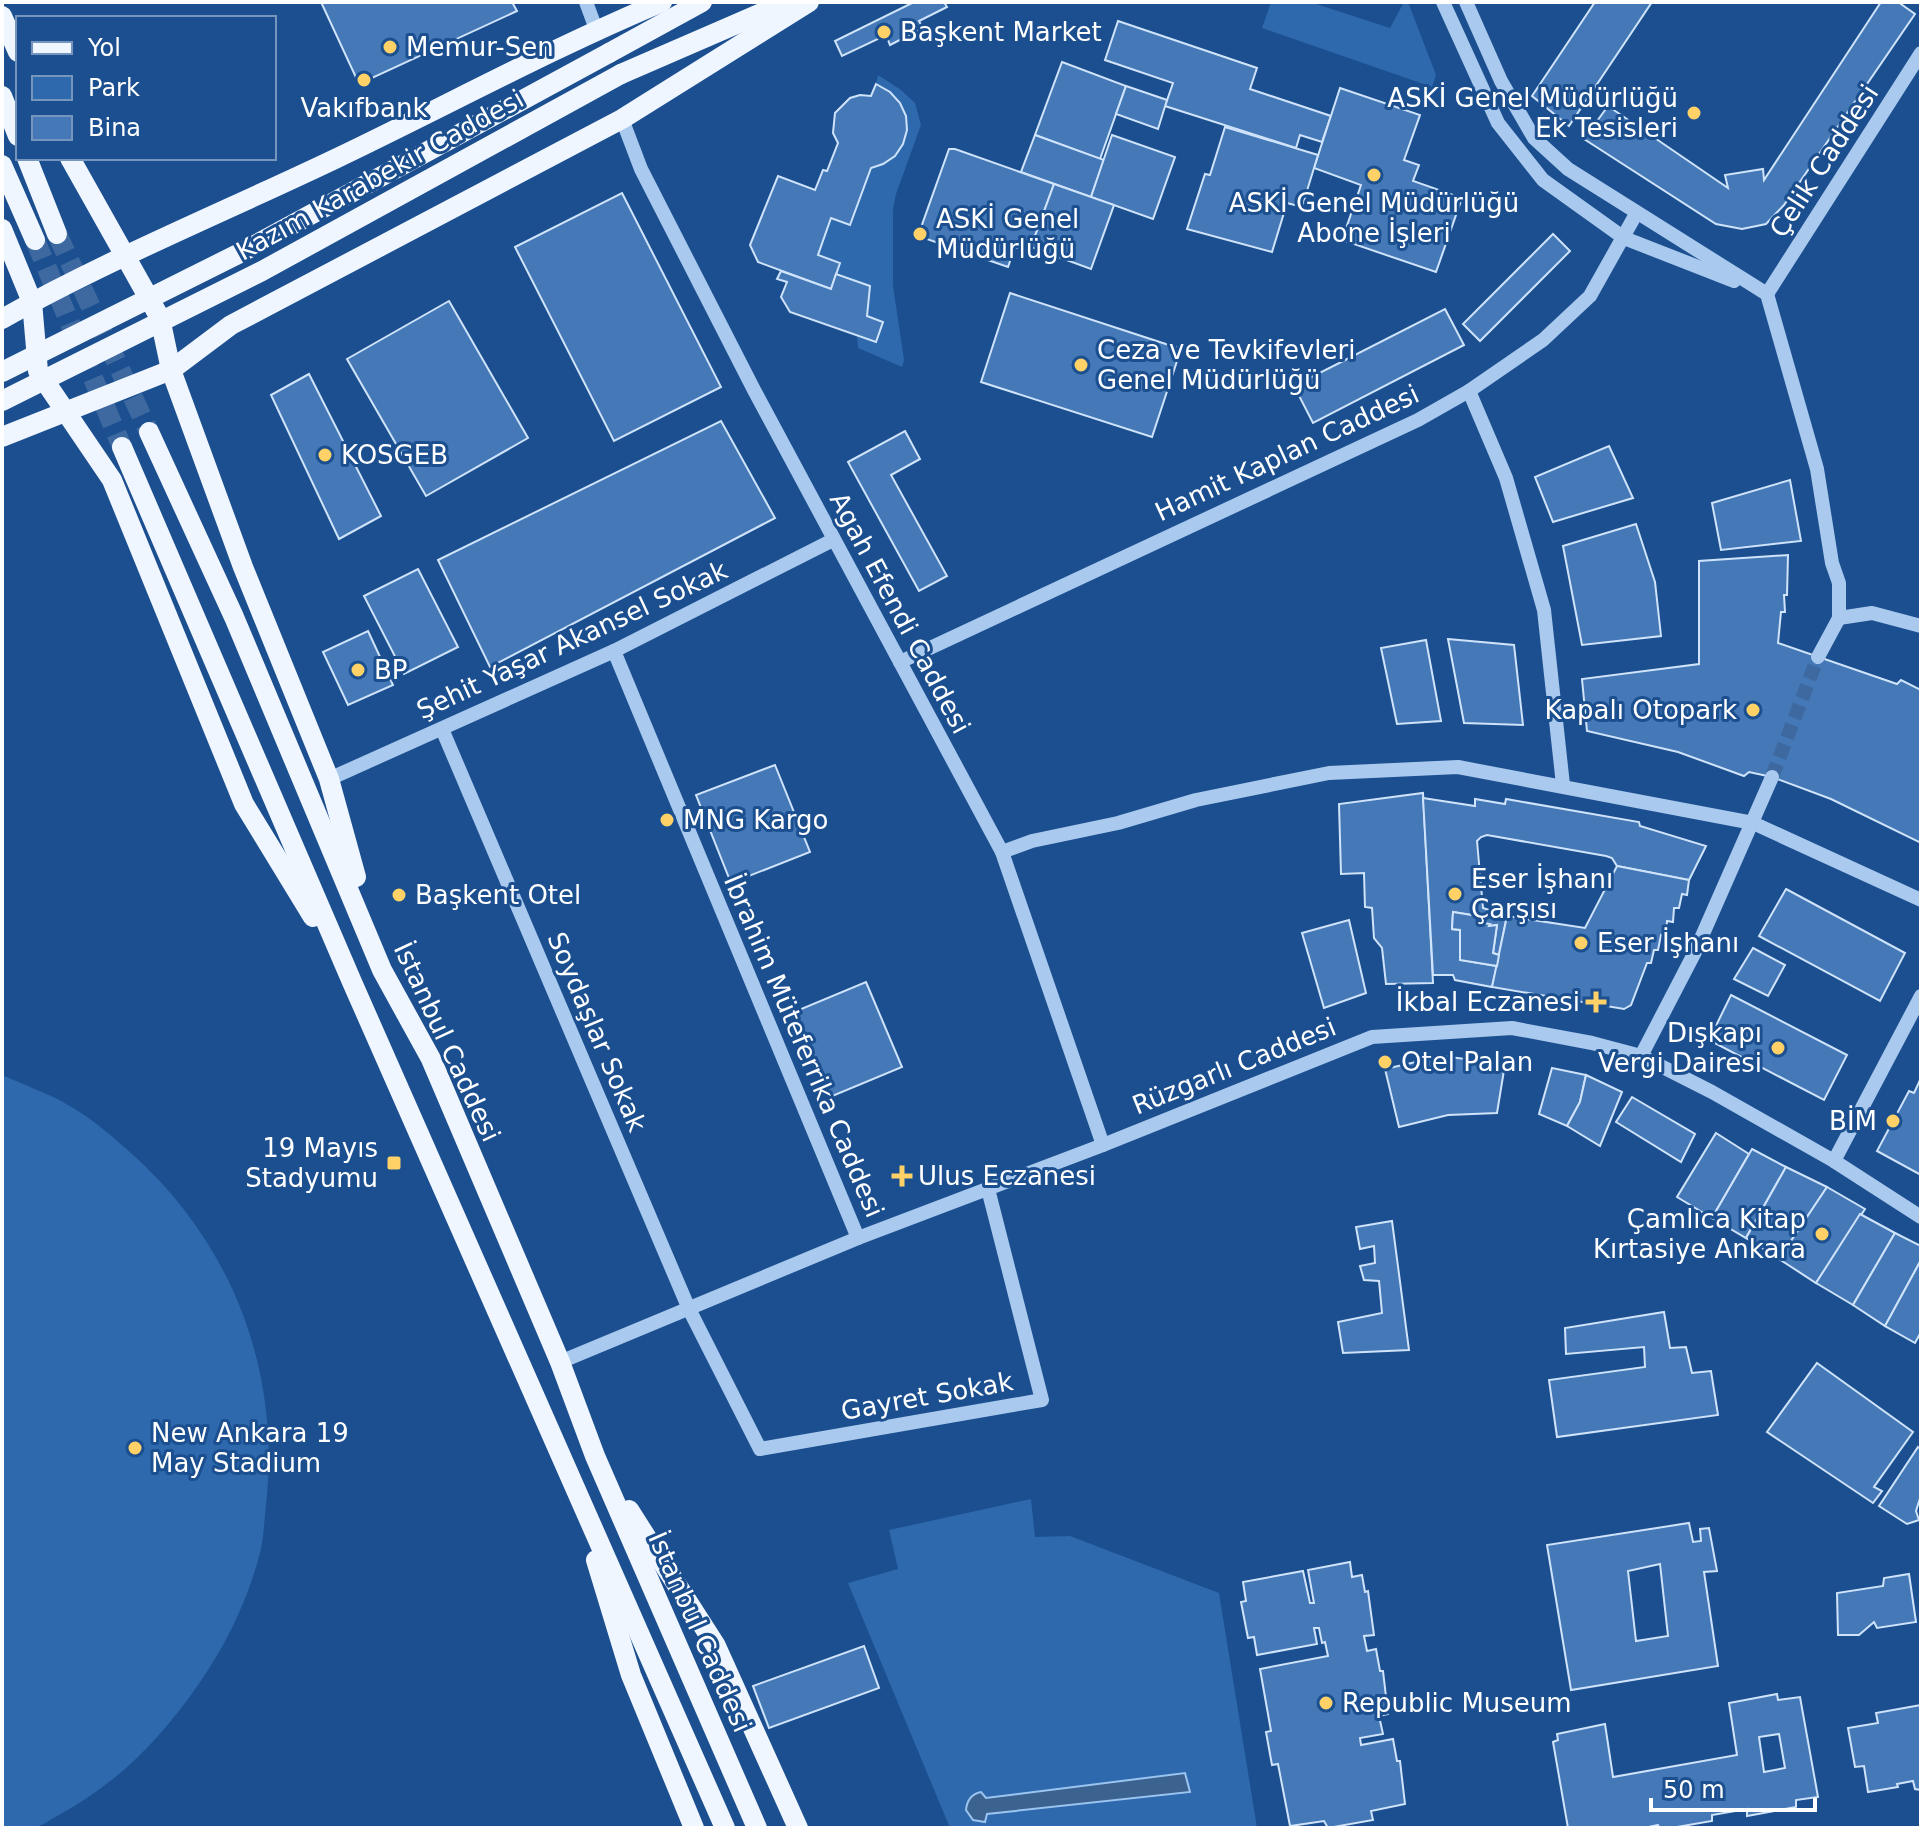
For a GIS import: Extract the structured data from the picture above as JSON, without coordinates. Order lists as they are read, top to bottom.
{
  "streets": {
    "main road": ["Kazım Karabekir Caddesi", "İstanbul Caddesi"],
    "street": [
      "Çelik Caddesi",
      "Hamit Kaplan Caddesi",
      "Agah Efendi Caddesi",
      "Şehit Yaşar Akansel Sokak",
      "Soydaşlar Sokak",
      "İbrahim Müteferrika Caddesi",
      "Rüzgarlı Caddesi",
      "Gayret Sokak"
    ]
  },
  "crossings": [
    ["Hamit Kaplan Caddesi", "Agah Efendi Caddesi"],
    ["Agah Efendi Caddesi", "Şehit Yaşar Akansel Sokak"],
    ["Agah Efendi Caddesi", "Rüzgarlı Caddesi"],
    ["Şehit Yaşar Akansel Sokak", "Soydaşlar Sokak"],
    ["Şehit Yaşar Akansel Sokak", "İbrahim Müteferrika Caddesi"],
    ["Soydaşlar Sokak", "Rüzgarlı Caddesi"],
    ["Soydaşlar Sokak", "Gayret Sokak"],
    ["İstanbul Caddesi", "Rüzgarlı Caddesi"],
    ["İbrahim Müteferrika Caddesi", "Rüzgarlı Caddesi"],
    ["Rüzgarlı Caddesi", "Gayret Sokak"]
  ],
  "places": {
    "other": [
      "Başkent Market",
      "Memur-Sen",
      "Vakıfbank",
      "ASKİ Genel Müdürlüğü Ek Tesisleri",
      "ASKİ Genel Müdürlüğü Abone İşleri",
      "ASKİ Genel Müdürlüğü",
      "Ceza ve Tevkifevleri Genel Müdürlüğü",
      "KOSGEB",
      "BP",
      "Kapalı Otopark",
      "MNG Kargo",
      "Eser İşhanı Çarşısı",
      "Başkent Otel",
      "Eser İşhanı",
      "Dışkapı Vergi Dairesi",
      "Otel Palan",
      "BİM",
      "Çamlıca Kitap Kırtasiye Ankara",
      "New Ankara 19 May Stadium",
      "Republic Museum"
    ],
    "health": ["İkbal Eczanesi", "Ulus Eczanesi"],
    "transit": ["19 Mayıs Stadyumu"]
  },
  "legend": ["Yol", "Park", "Bina"],
  "scale_bar": "50 m"
}
